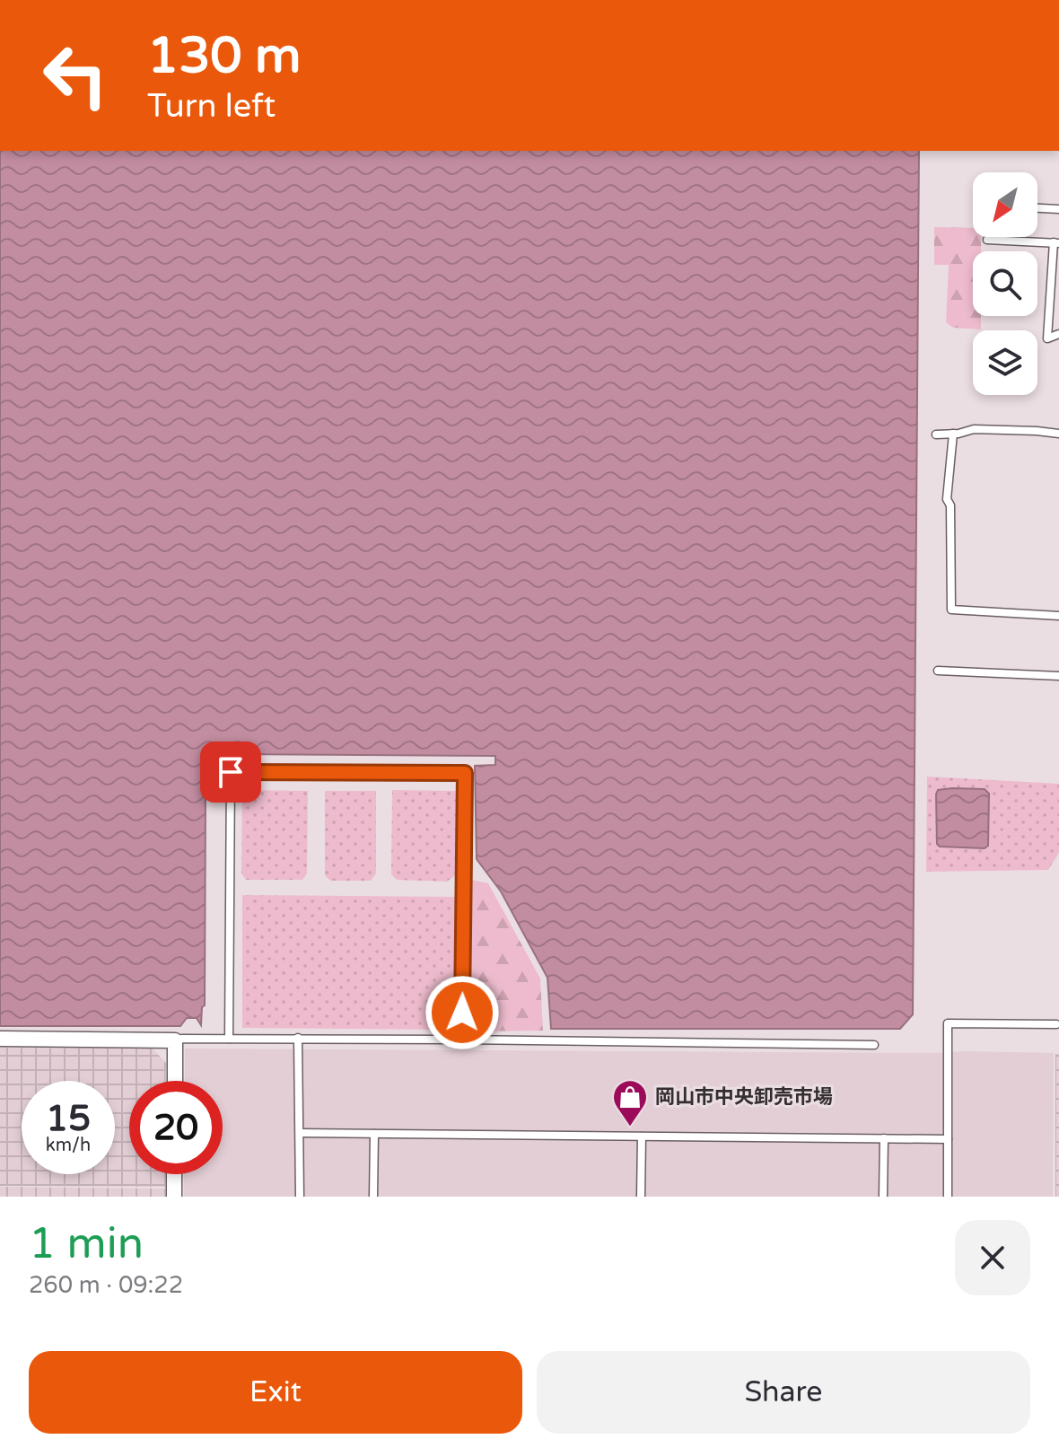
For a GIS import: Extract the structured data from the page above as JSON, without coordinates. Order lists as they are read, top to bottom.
{
  "places": {
    "shop": ["岡山市中央卸売市場"]
  },
  "north": "bottom left",
  "page": {
    "turn": ["130 m", "Turn left"],
    "speed": "15 km/h",
    "limit": "20",
    "heading": ["1 min", "260 m · 09:22"],
    "buttons": ["Exit", "Share"]
  }
}
